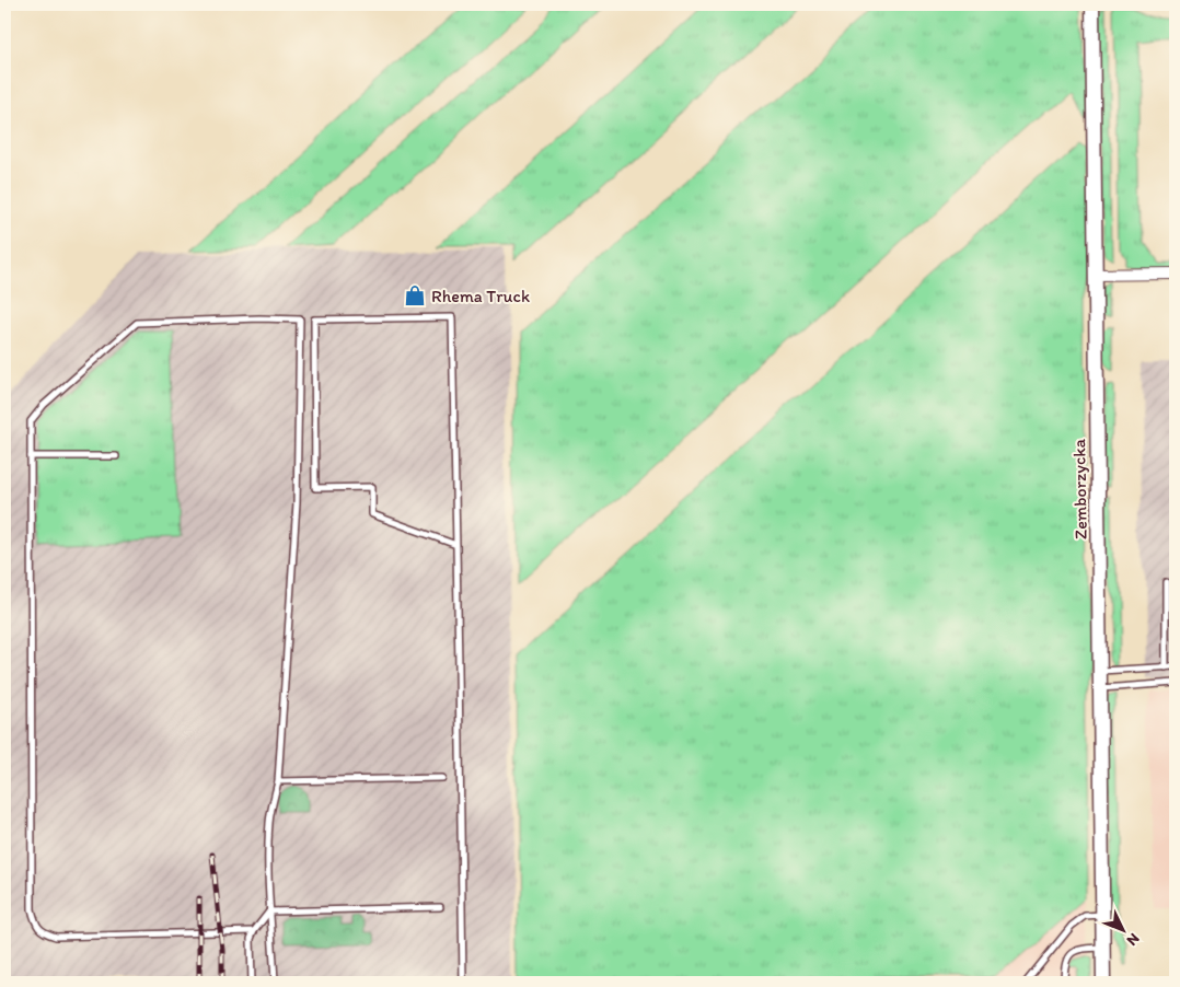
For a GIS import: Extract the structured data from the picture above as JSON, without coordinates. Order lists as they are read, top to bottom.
{
  "streets": {
    "street": ["Zemborzycka"]
  },
  "places": {
    "shop": ["Rhema Truck"]
  },
  "north": "bottom right"
}
